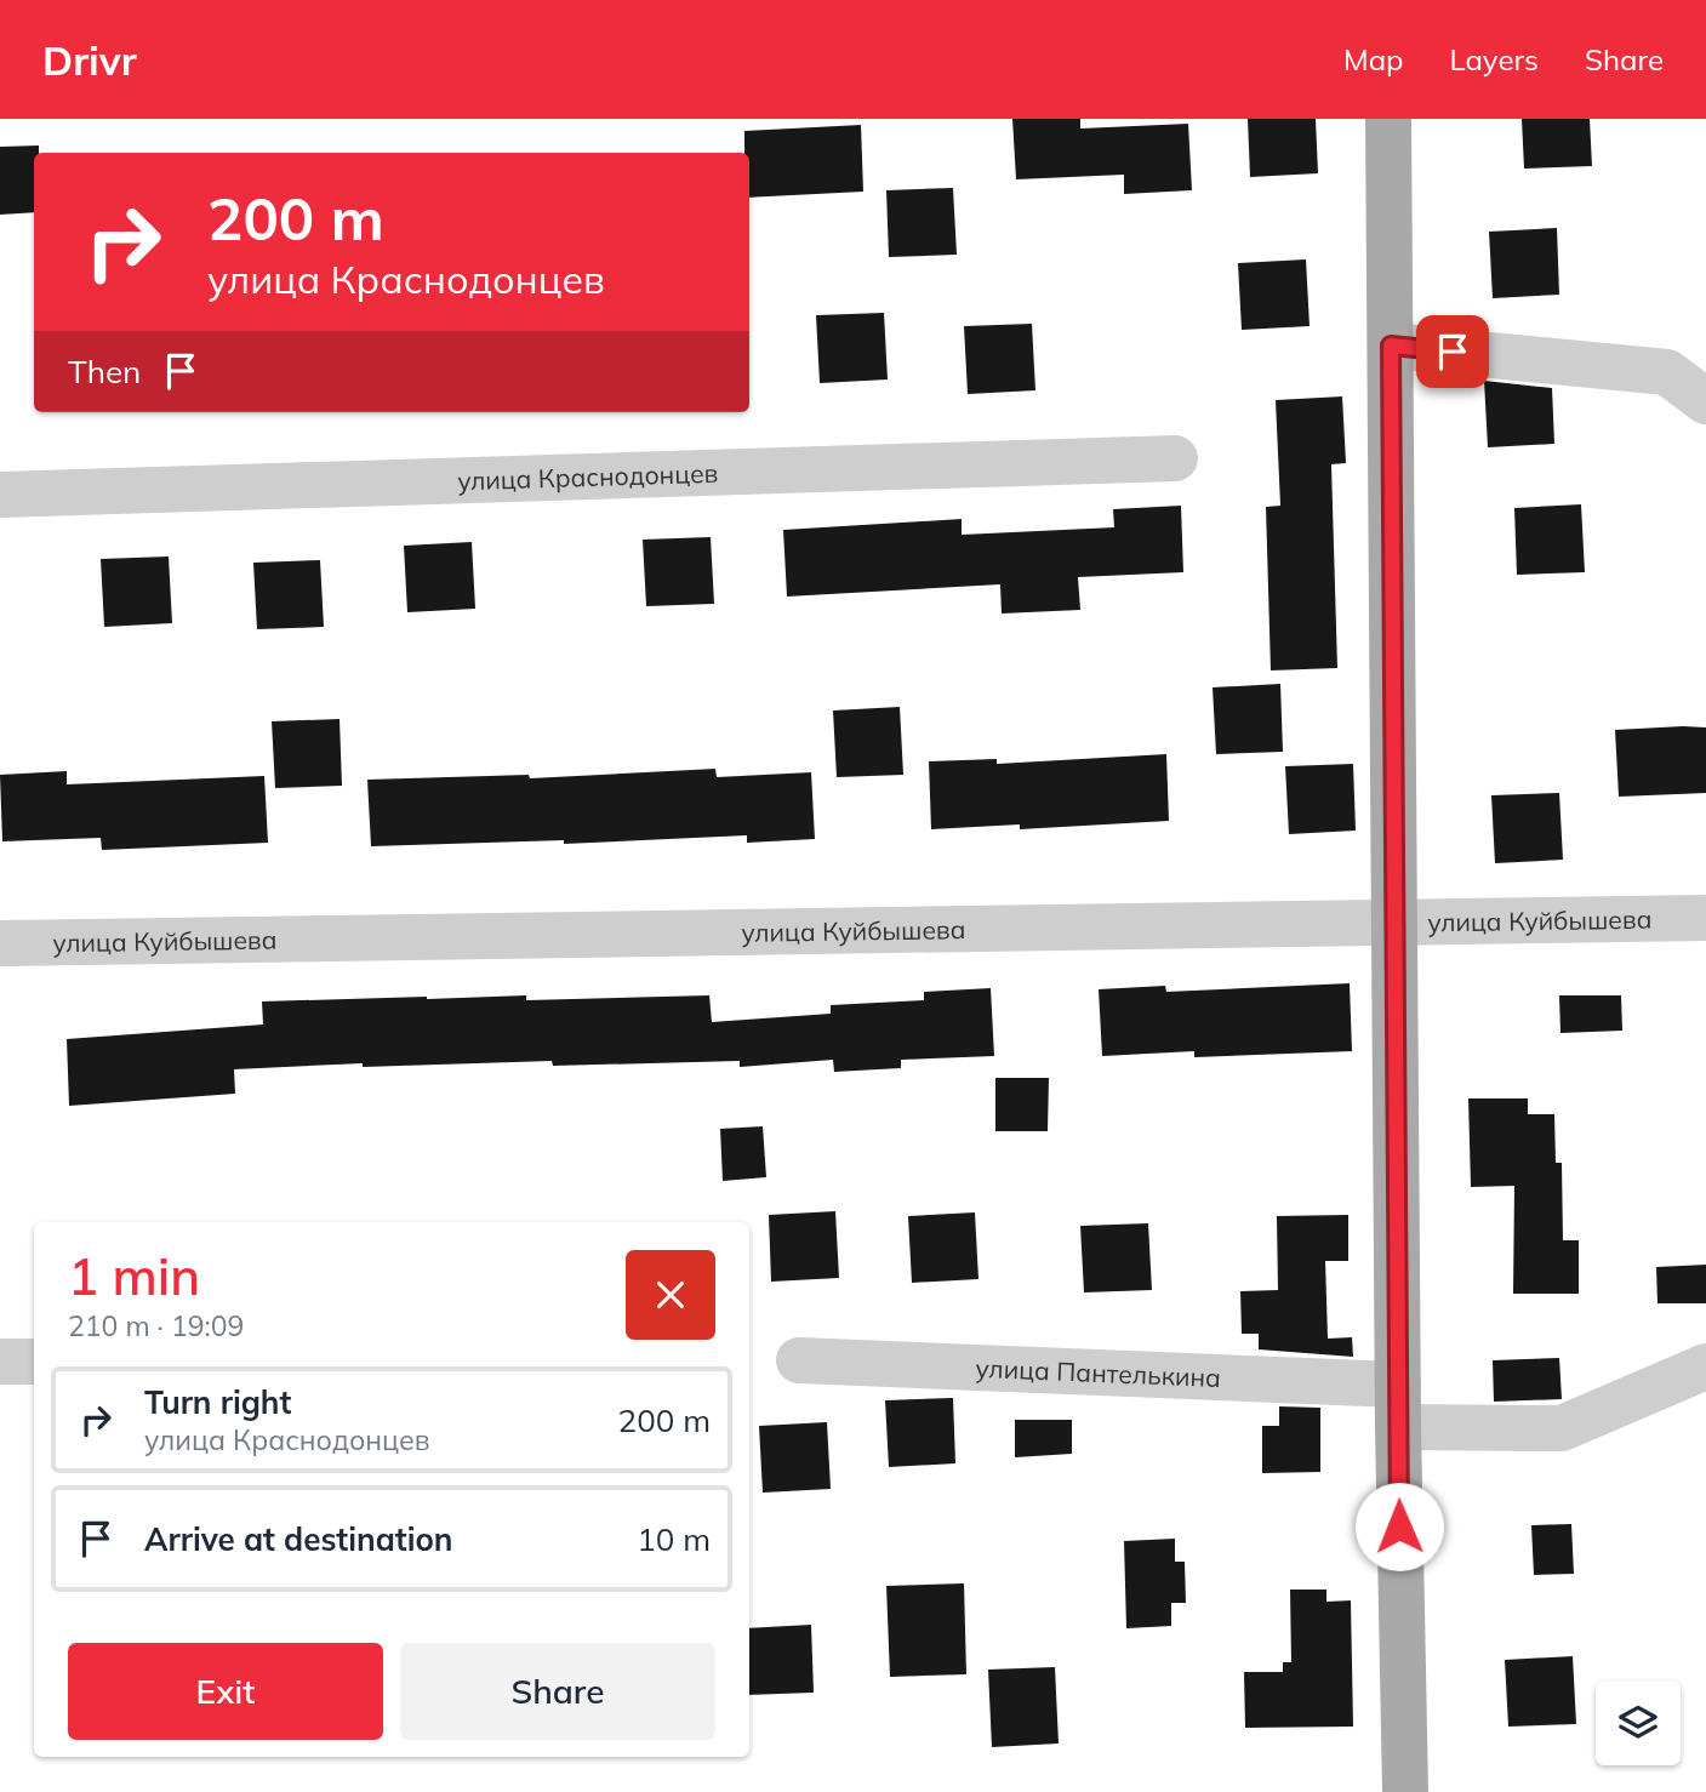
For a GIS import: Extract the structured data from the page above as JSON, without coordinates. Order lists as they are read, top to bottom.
{
  "streets": {
    "street": ["улица Краснодонцев", "улица Куйбышева", "улица Пантелькина"]
  },
  "page": {
    "header": "Drivr",
    "nav": ["Map", "Layers", "Share"],
    "turn": ["200 m", "улица Краснодонцев"],
    "then": "Then",
    "heading": ["1 min", "210 m · 19:09"],
    "list": [
      {
        "name": "Turn right",
        "note": "улица Краснодонцев",
        "value": "200 m"
      },
      {
        "name": "Arrive at destination",
        "value": "10 m"
      }
    ],
    "buttons": ["Exit", "Share"]
  }
}
